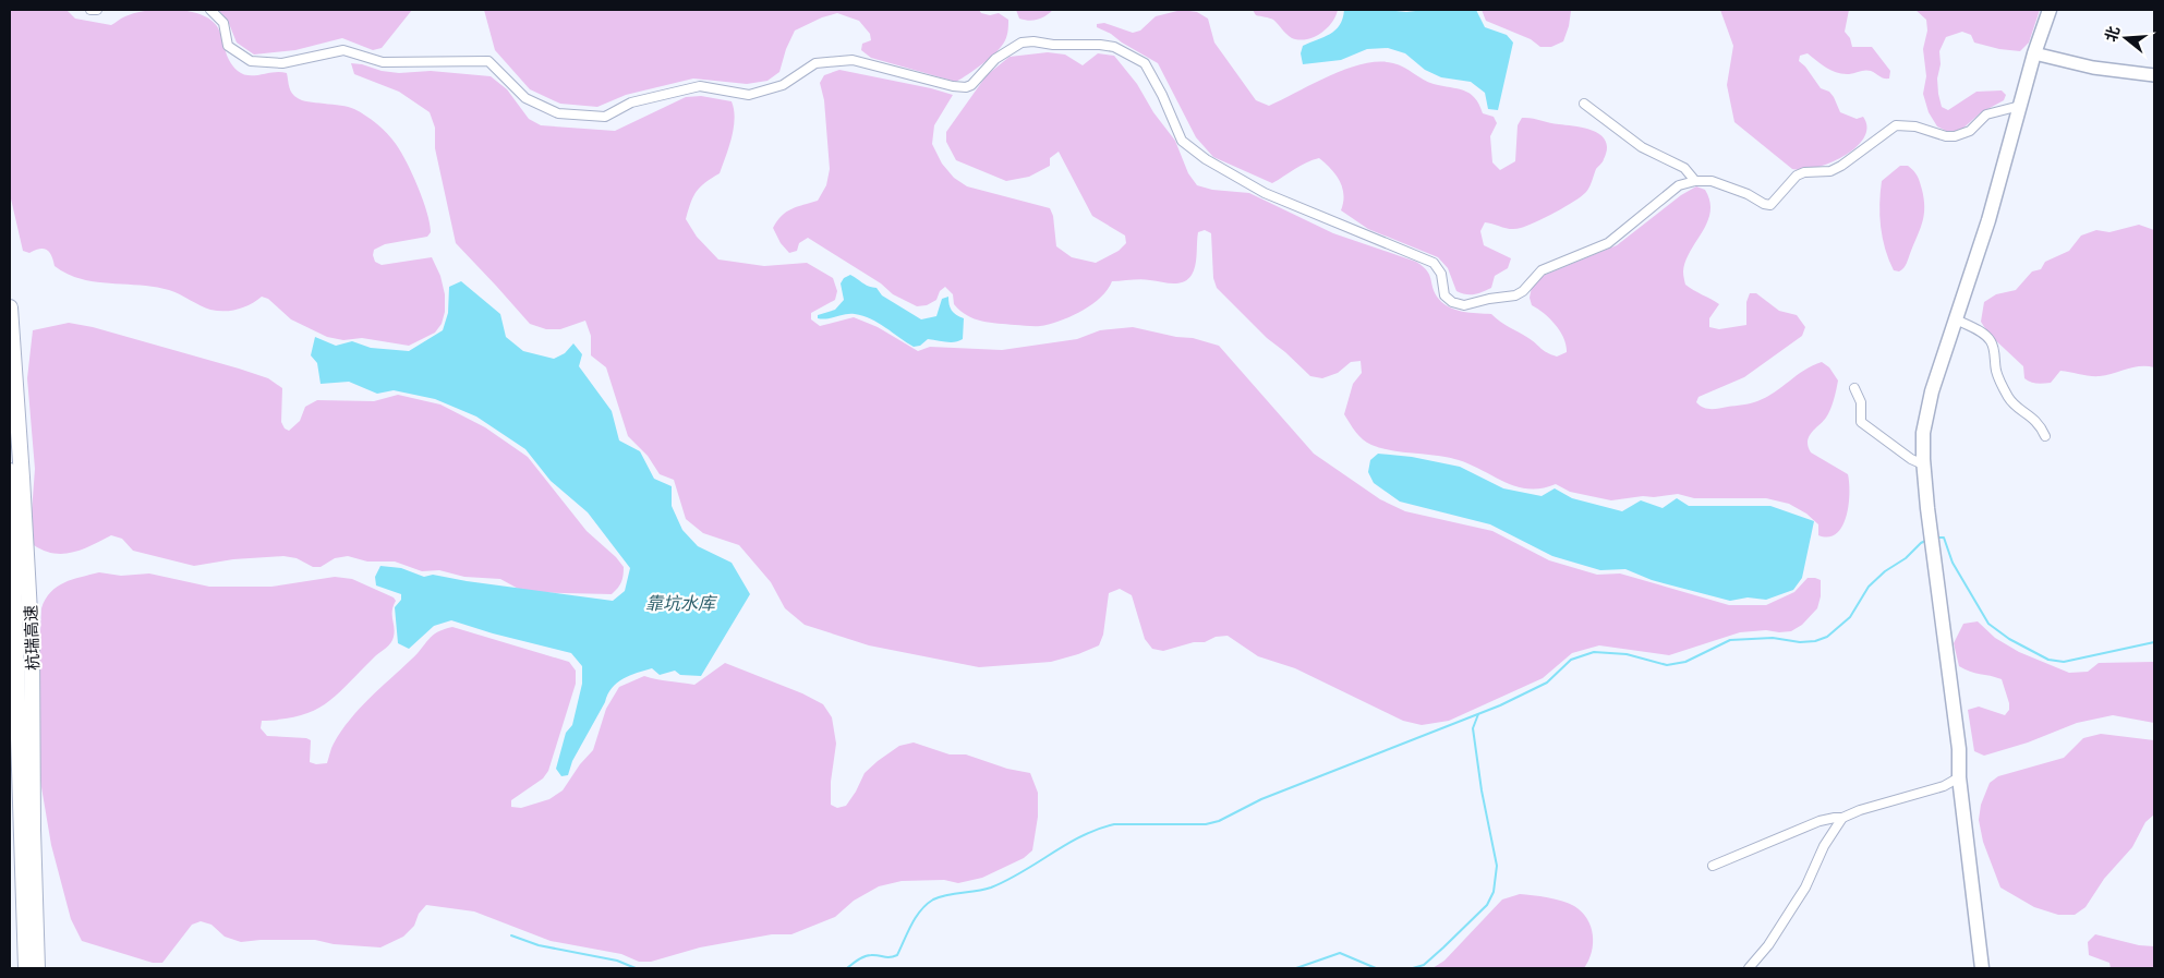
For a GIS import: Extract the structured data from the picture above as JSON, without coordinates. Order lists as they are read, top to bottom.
{
  "streets": {
    "highway": ["杭瑞高速"]
  },
  "water": ["靠坑水库"],
  "north": "left"
}
